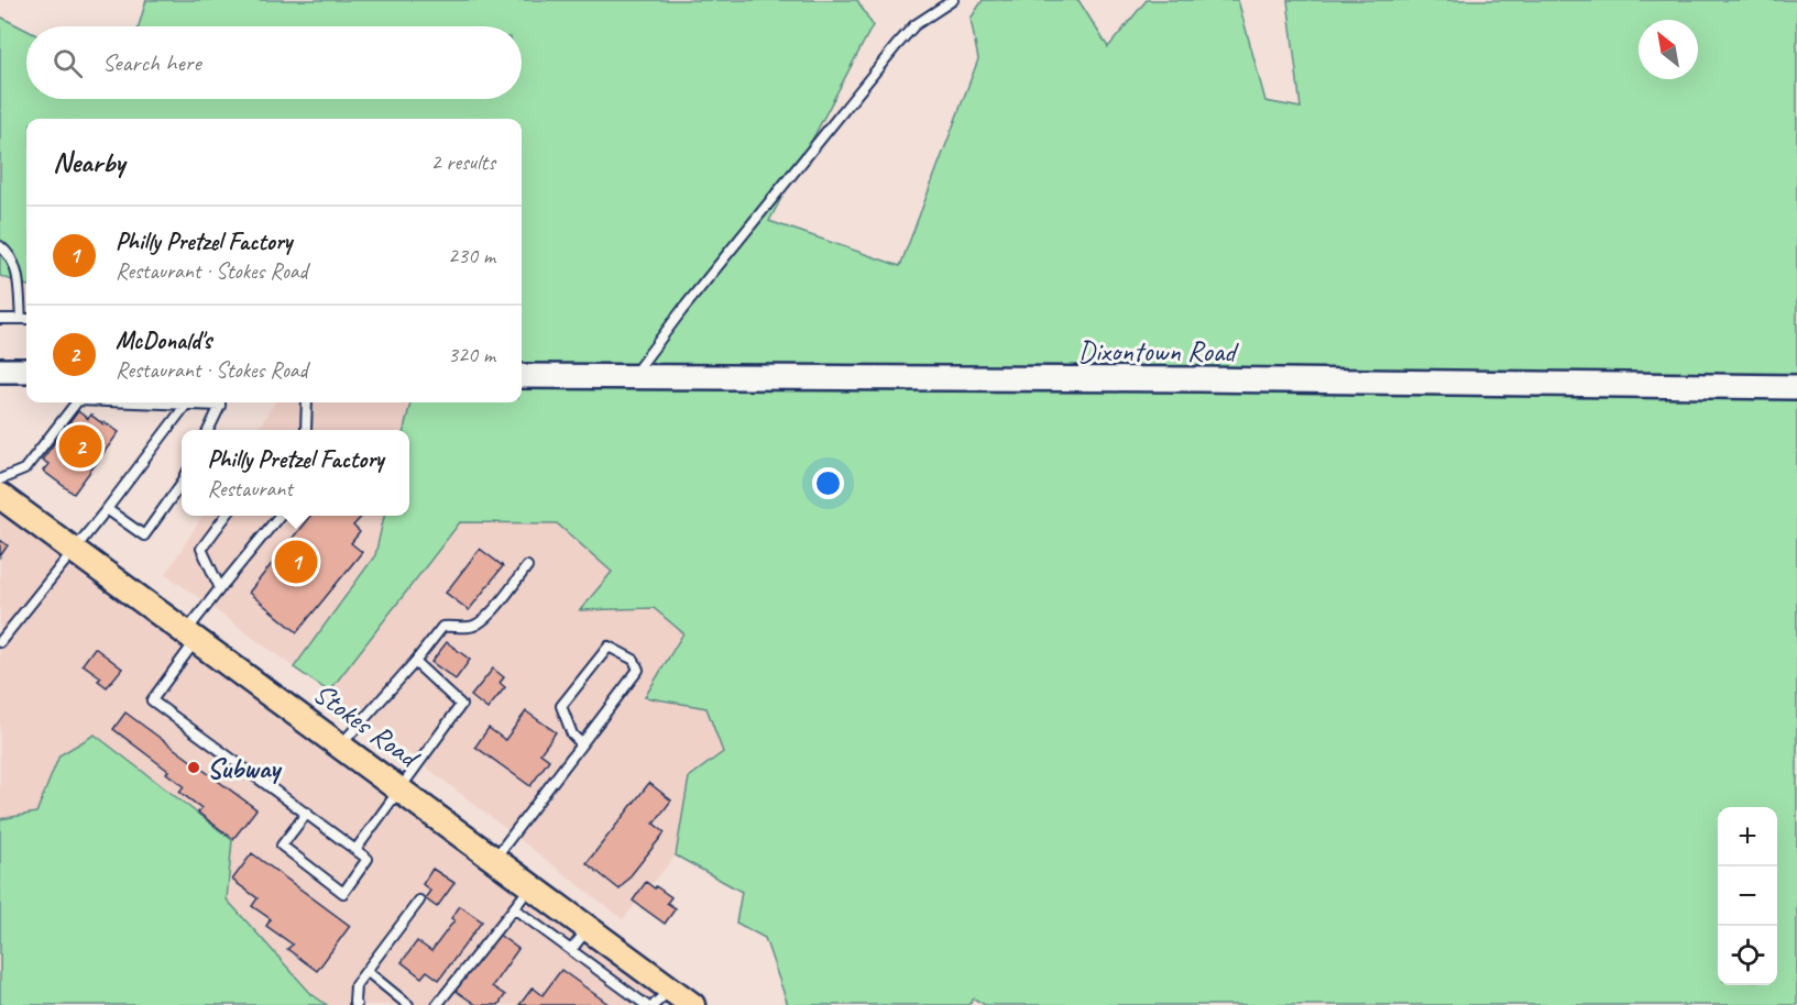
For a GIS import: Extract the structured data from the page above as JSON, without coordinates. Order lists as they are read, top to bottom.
{
  "streets": {
    "main road": ["Stokes Road"],
    "street": ["Dixontown Road"]
  },
  "places": ["Subway"],
  "north": "top left",
  "page": {
    "search": "Search here",
    "heading": ["Nearby", "2 results"],
    "list": [
      {
        "mark": "1",
        "name": "Philly Pretzel Factory",
        "note": "Restaurant · Stokes Road",
        "value": "230 m"
      },
      {
        "mark": "2",
        "name": "McDonald's",
        "note": "Restaurant · Stokes Road",
        "value": "320 m"
      }
    ],
    "pins": ["2", "1"],
    "popup": ["Philly Pretzel Factory", "Restaurant"],
    "map_buttons": ["+", "−"]
  }
}
